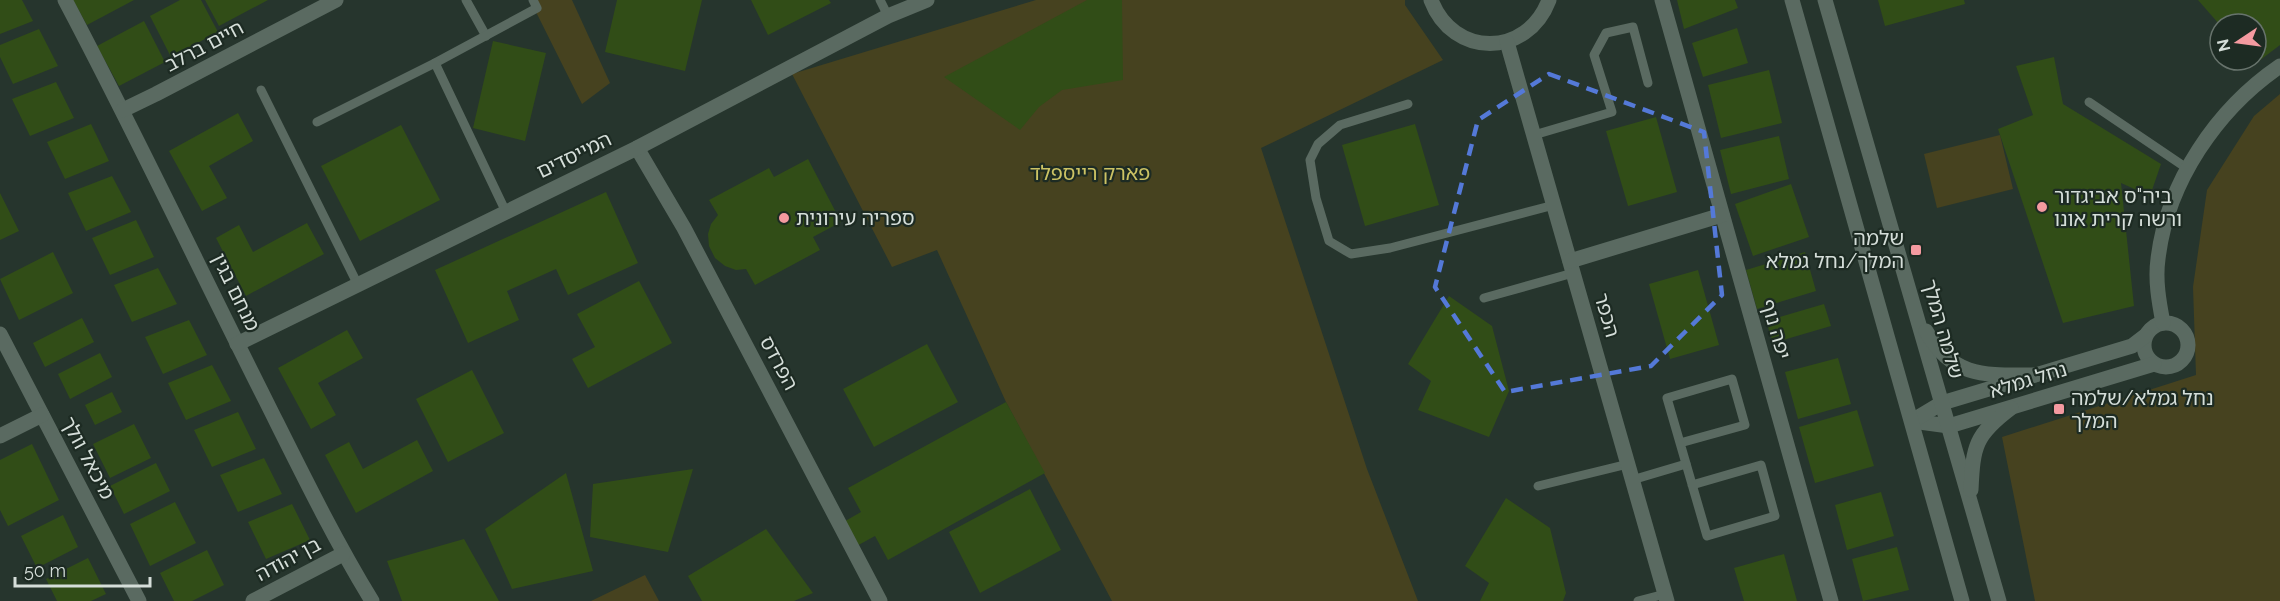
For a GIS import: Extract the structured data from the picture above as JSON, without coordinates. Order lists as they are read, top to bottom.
{
  "streets": {
    "street": [
      "חיים ברלב",
      "המייסדים",
      "מנחם בגין",
      "הכפר",
      "יפה נוף",
      "שלמה המלך",
      "הפרדס",
      "נחל גמלא",
      "מיכאל וולך",
      "בן יהודה"
    ]
  },
  "crossings": [
    ["חיים ברלב", "מנחם בגין"],
    ["המייסדים", "מנחם בגין"],
    ["המייסדים", "הפרדס"],
    ["מנחם בגין", "בן יהודה"],
    ["שלמה המלך", "נחל גמלא"]
  ],
  "parks": ["פארק רייספלד"],
  "places": {
    "other": ["ביה\"ס אביגדור ורשה קרית אונו", "ספריה עירונית"],
    "transit": ["שלמה המלך/נחל גמלא", "נחל גמלא/שלמה המלך"]
  },
  "scale_bar": "50 m",
  "north": "left"
}
